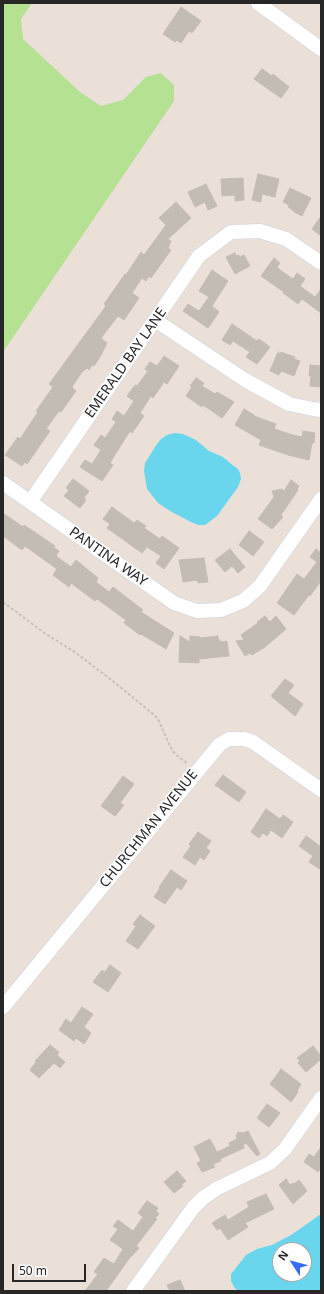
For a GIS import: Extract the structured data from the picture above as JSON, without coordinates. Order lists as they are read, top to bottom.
{
  "streets": {
    "street": ["EMERALD BAY LANE", "PANTINA WAY", "CHURCHMAN AVENUE"]
  },
  "crossings": [
    ["EMERALD BAY LANE", "PANTINA WAY"]
  ],
  "scale_bar": "50 m",
  "north": "top left"
}
